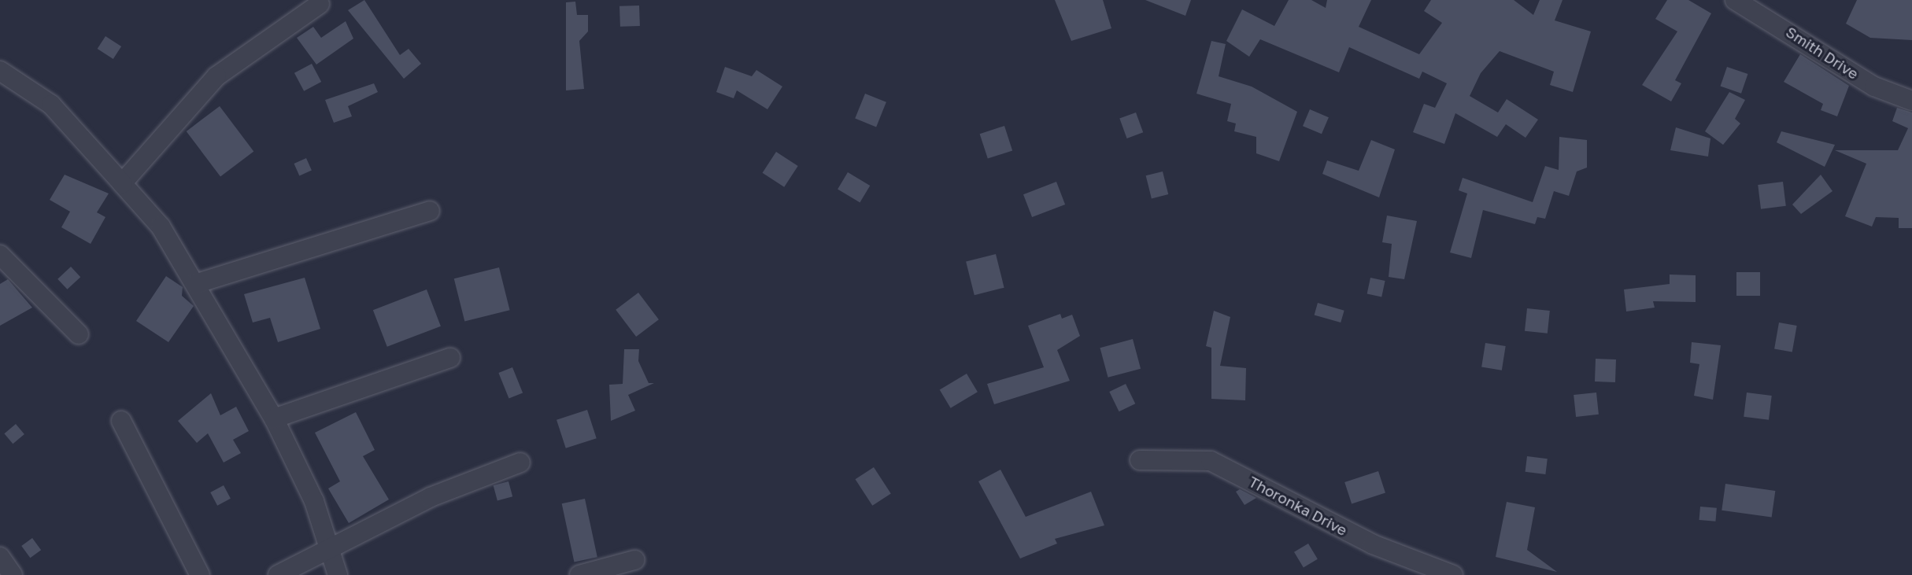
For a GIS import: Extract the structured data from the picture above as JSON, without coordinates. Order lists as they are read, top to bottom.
{
  "streets": {
    "street": ["Smith Drive", "Thoronka Drive"]
  }
}
